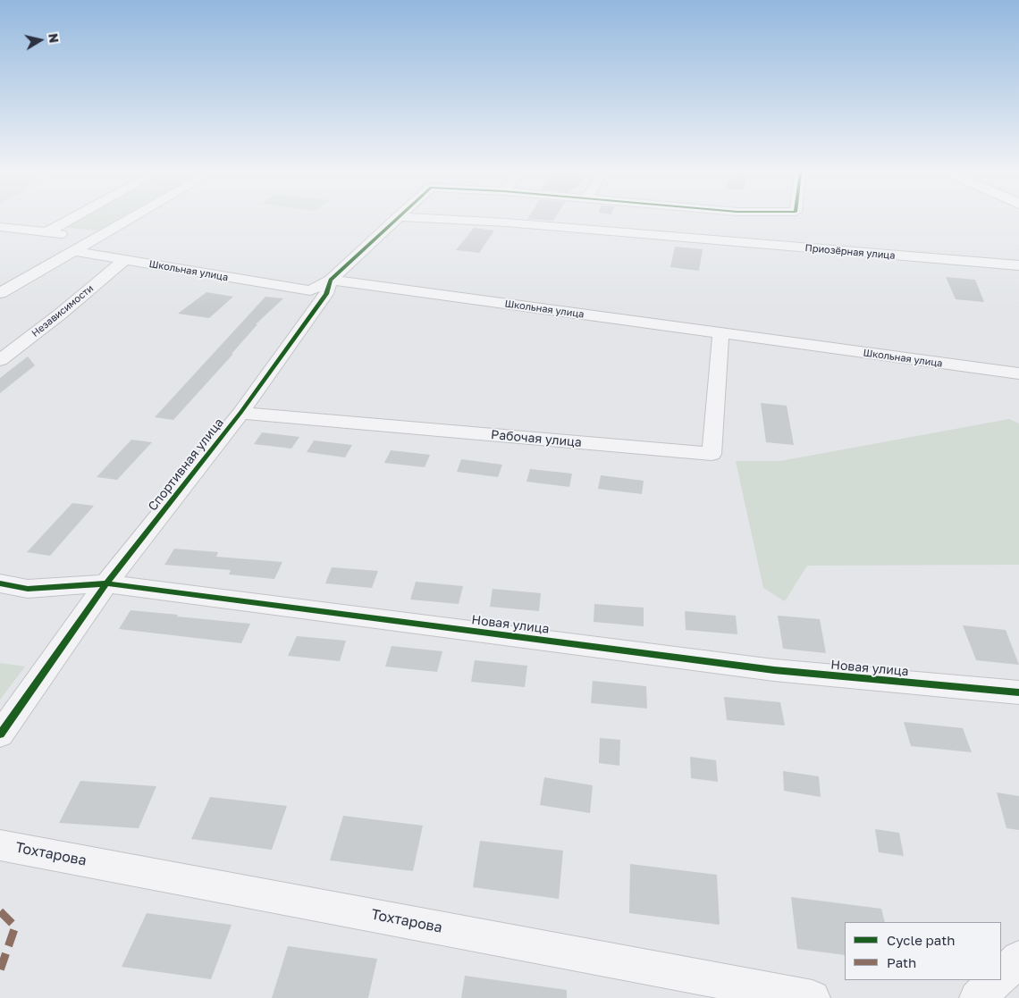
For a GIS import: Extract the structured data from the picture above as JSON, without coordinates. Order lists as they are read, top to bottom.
{
  "streets": {
    "street": [
      "Приозёрная улица",
      "Школьная улица",
      "Независимости",
      "Рабочая улица",
      "Спортивная улица",
      "Новая улица",
      "Тохтарова"
    ]
  },
  "crossings": [
    ["Школьная улица", "Независимости"],
    ["Школьная улица", "Рабочая улица"],
    ["Школьная улица", "Спортивная улица"],
    ["Рабочая улица", "Спортивная улица"],
    ["Спортивная улица", "Новая улица"]
  ],
  "legend": ["Cycle path", "Path"],
  "north": "right"
}
